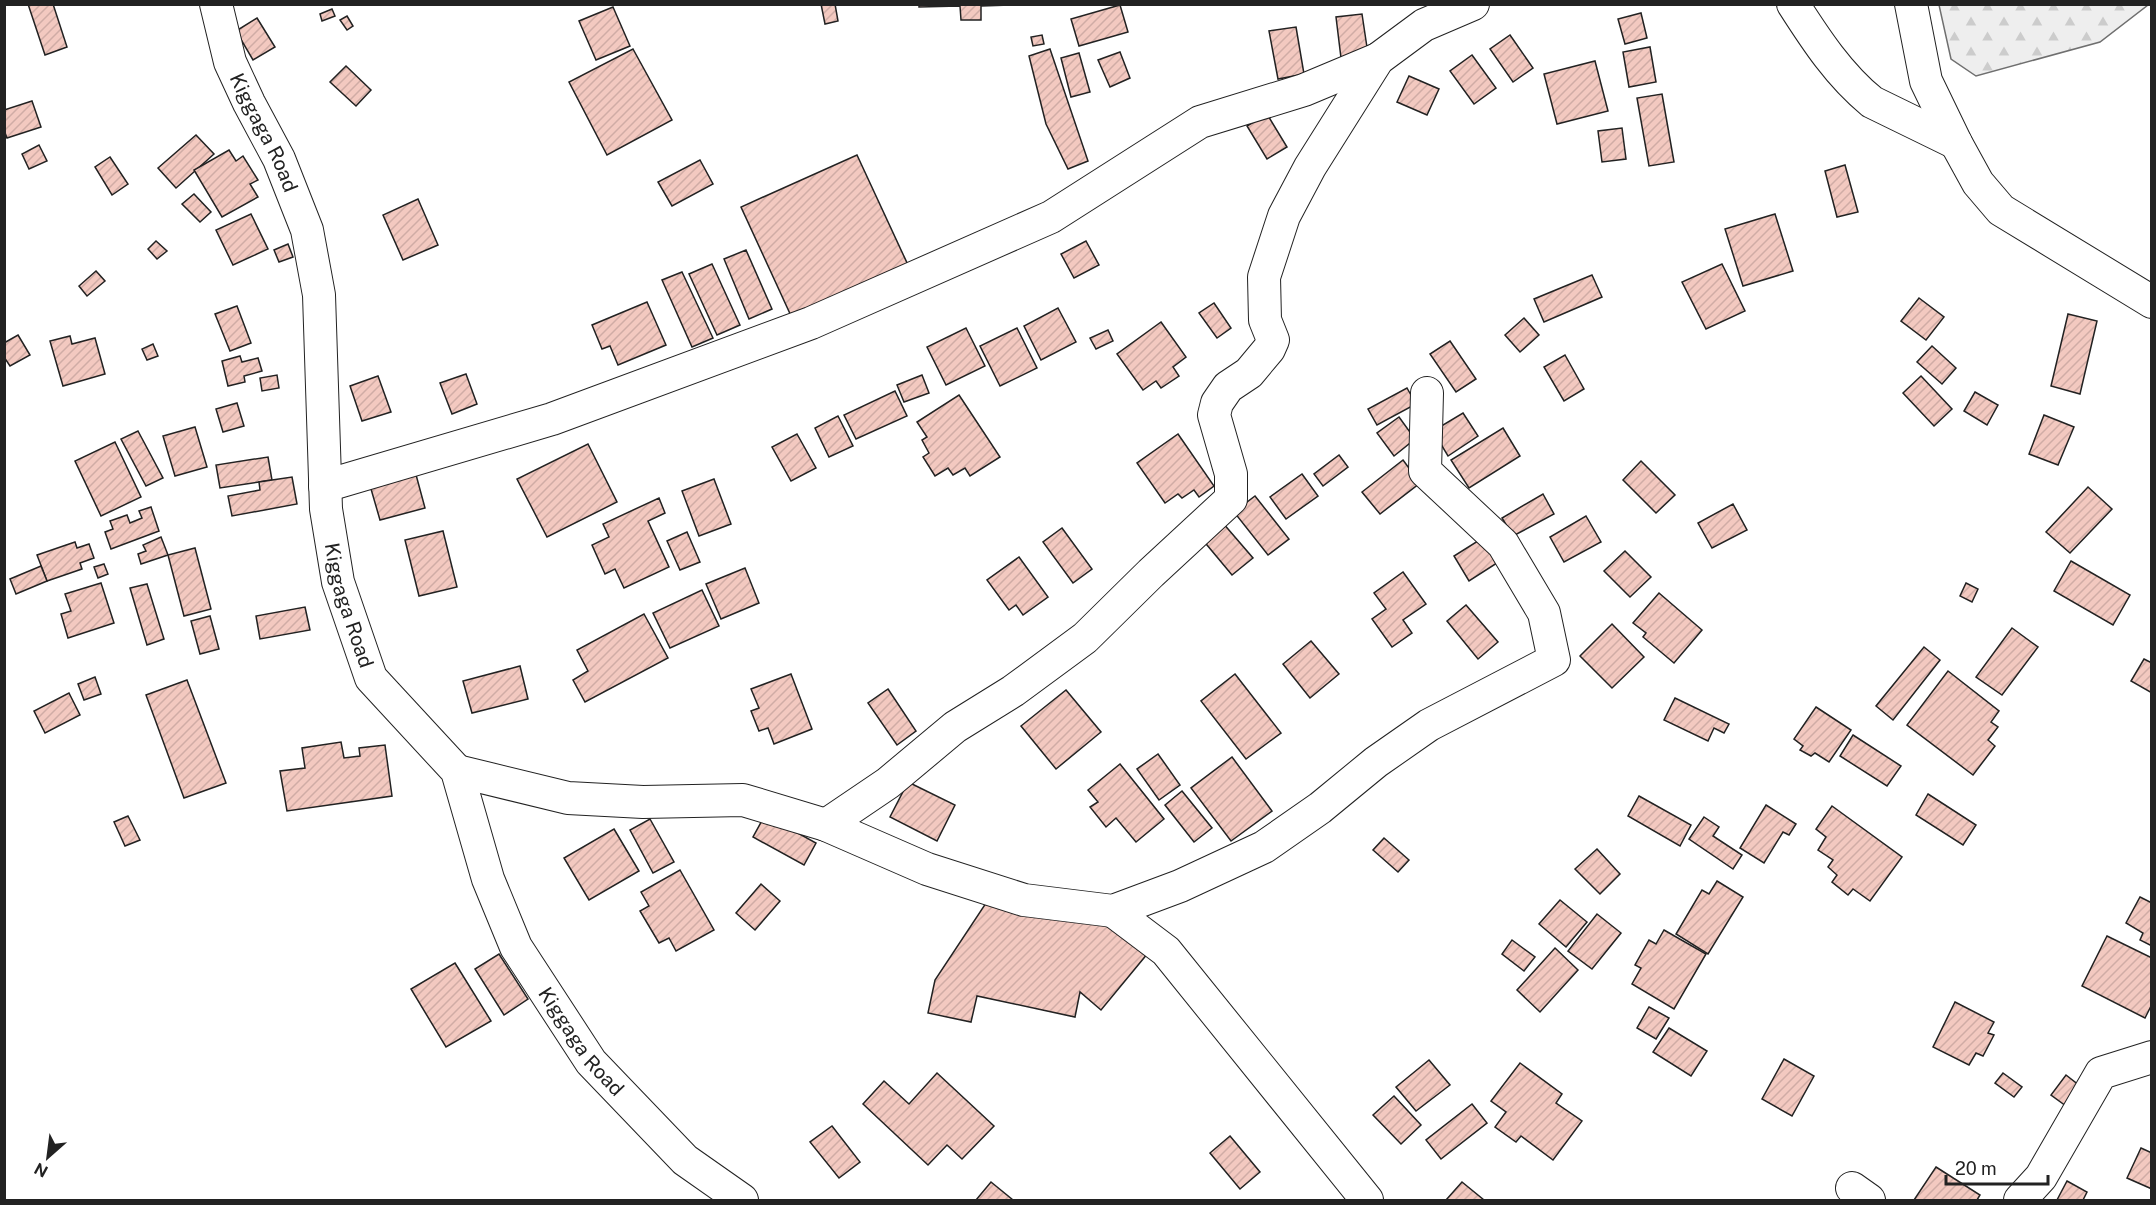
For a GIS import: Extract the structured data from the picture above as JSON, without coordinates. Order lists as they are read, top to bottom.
{
  "streets": {
    "street": ["Kiggaga Road"]
  },
  "scale_bar": "20 m",
  "north": "bottom left"
}
